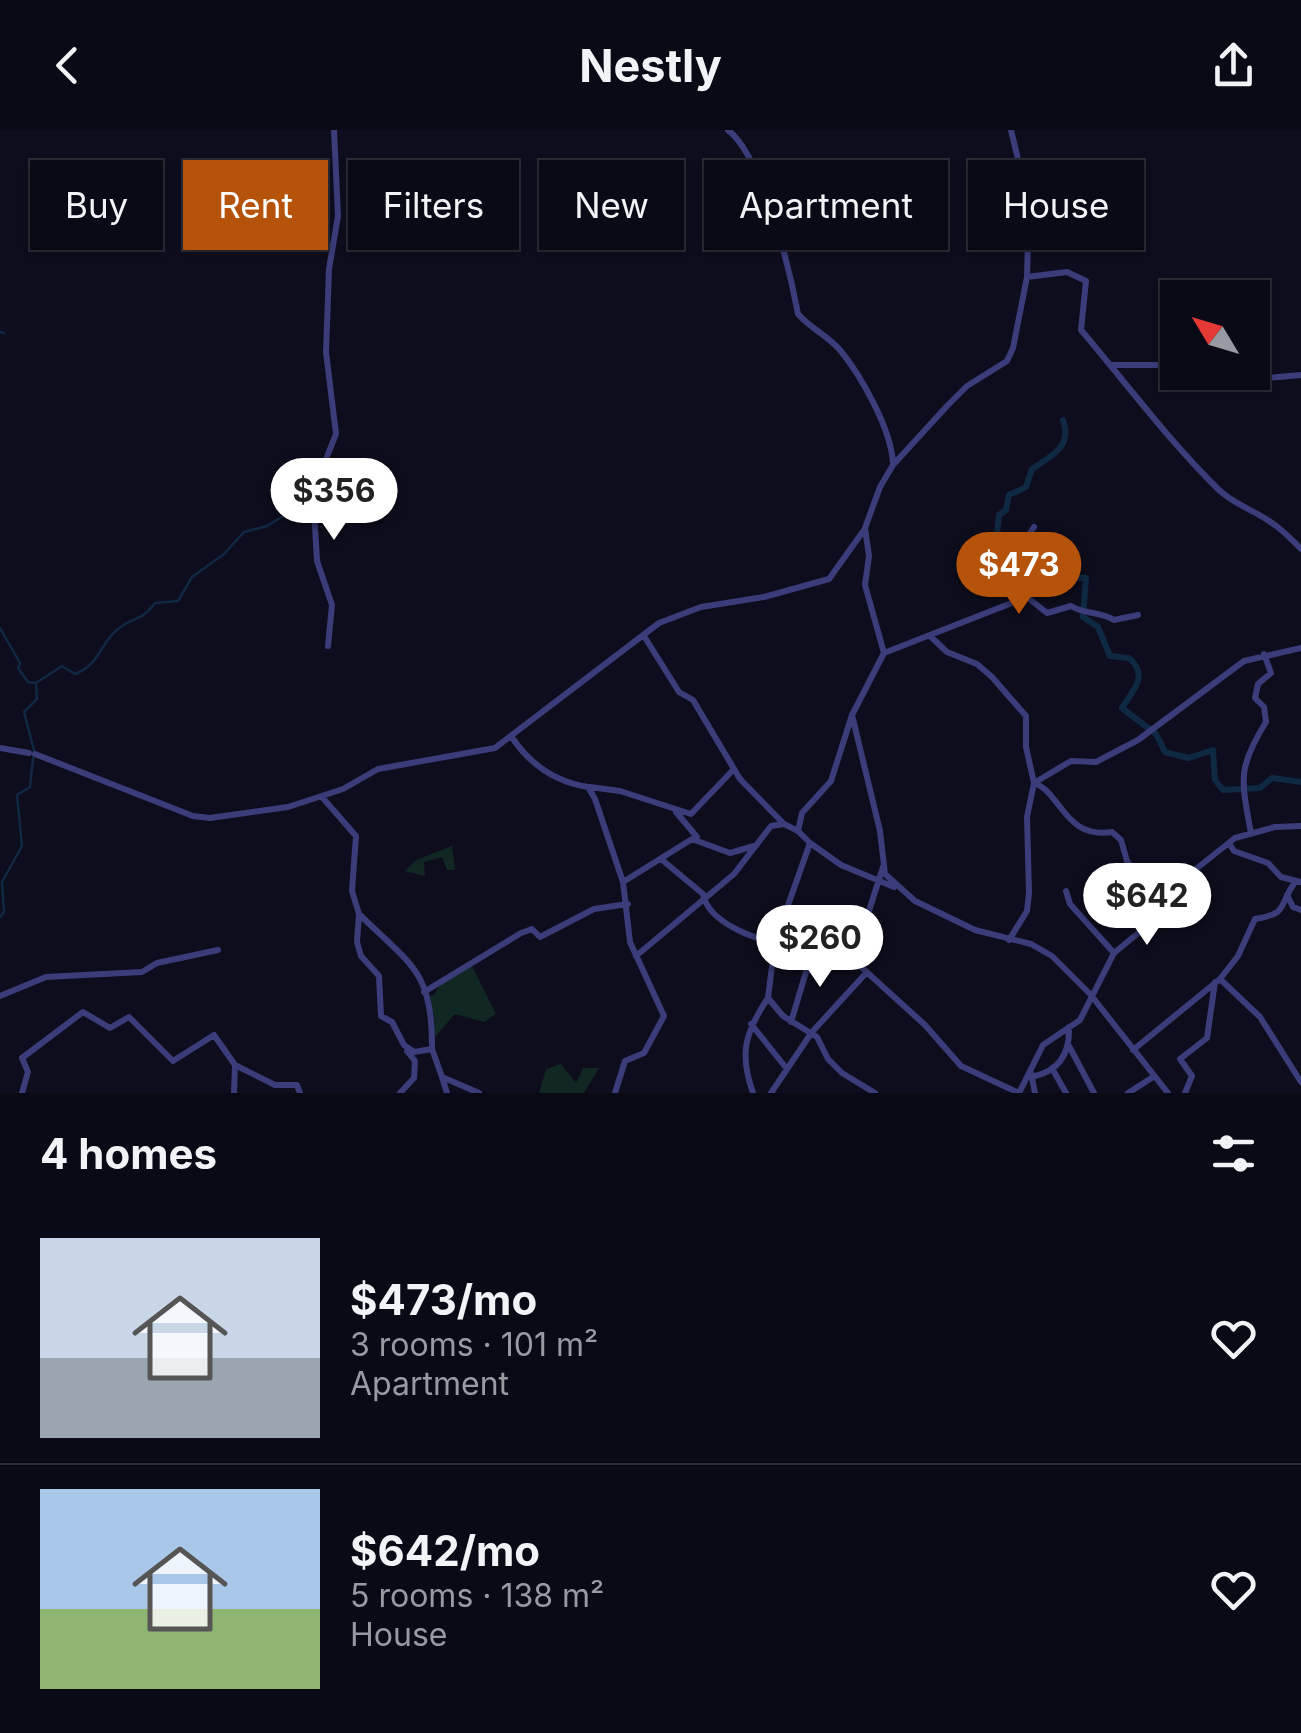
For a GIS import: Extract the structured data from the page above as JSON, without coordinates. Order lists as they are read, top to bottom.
{
  "north": "top left",
  "page": {
    "header": "Nestly",
    "chip": [
      "Buy",
      "Rent",
      "Filters",
      "New",
      "Apartment",
      "House"
    ],
    "price": [
      "$356",
      "$473",
      "$642",
      "$260"
    ],
    "heading": "4 homes",
    "list": [
      {
        "name": "$473/mo",
        "note": "3 rooms · 101 m² · Apartment"
      },
      {
        "name": "$642/mo",
        "note": "5 rooms · 138 m² · House"
      }
    ]
  }
}
